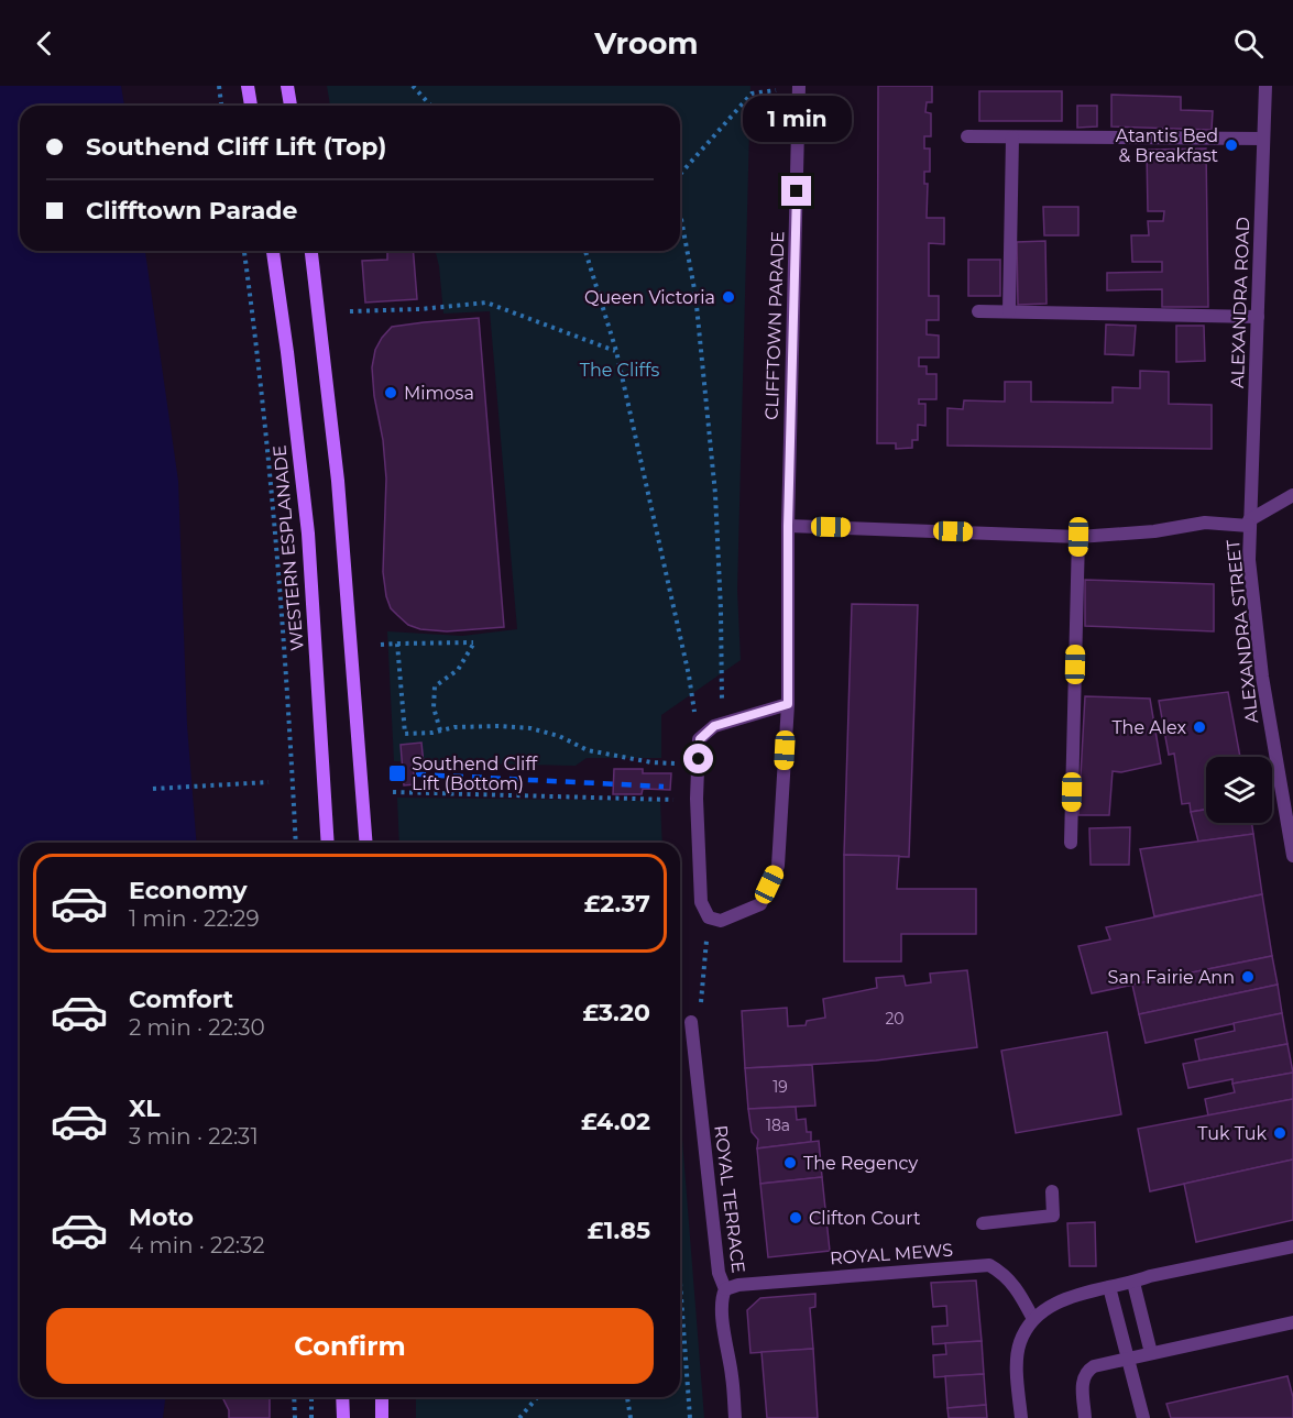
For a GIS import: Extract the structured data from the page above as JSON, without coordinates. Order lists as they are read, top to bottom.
{
  "streets": {
    "street": [
      "ALEXANDRA ROAD",
      "CLIFFTOWN PARADE",
      "WESTERN ESPLANADE",
      "ALEXANDRA STREET",
      "ROYAL TERRACE",
      "ROYAL MEWS"
    ]
  },
  "crossings": [
    ["ALEXANDRA ROAD", "ALEXANDRA STREET"],
    ["ROYAL TERRACE", "ROYAL MEWS"]
  ],
  "parks": ["The Cliffs"],
  "places": {
    "other": [
      "Atantis Bed & Breakfast",
      "Queen Victoria",
      "Mimosa",
      "The Alex",
      "San Fairie Ann",
      "Tuk Tuk",
      "The Regency",
      "Clifton Court"
    ],
    "transit": ["Southend Cliff Lift (Bottom)"]
  },
  "house_numbers": ["20", "19", "18a"],
  "page": {
    "header": "Vroom",
    "bubble": "1 min",
    "banner": ["Southend Cliff Lift (Top)", "Clifftown Parade"],
    "list": [
      {
        "name": "Economy",
        "note": "1 min · 22:29",
        "value": "£2.37"
      },
      {
        "name": "Comfort",
        "note": "2 min · 22:30",
        "value": "£3.20"
      },
      {
        "name": "XL",
        "note": "3 min · 22:31",
        "value": "£4.02"
      },
      {
        "name": "Moto",
        "note": "4 min · 22:32",
        "value": "£1.85"
      }
    ],
    "buttons": "Confirm"
  }
}
